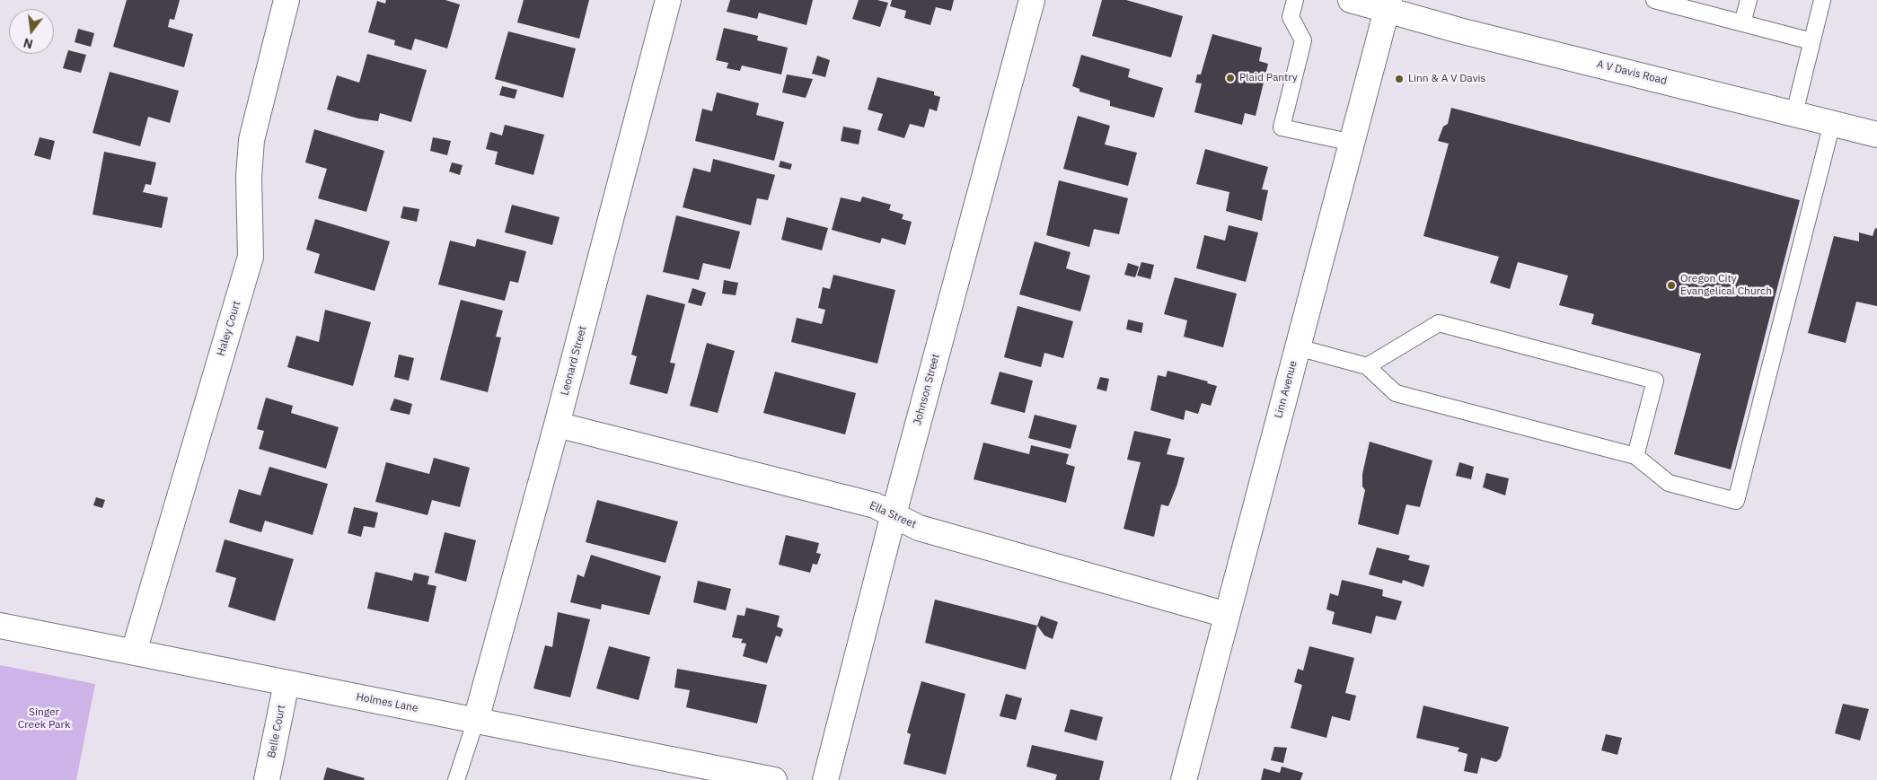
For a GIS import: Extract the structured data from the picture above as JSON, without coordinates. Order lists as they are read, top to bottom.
{
  "streets": {
    "street": [
      "A V Davis Road",
      "Haley Court",
      "Leonard Street",
      "Johnson Street",
      "Linn Avenue",
      "Ella Street",
      "Holmes Lane",
      "Belle Court"
    ]
  },
  "crossings": [
    ["A V Davis Road", "Linn Avenue"],
    ["Haley Court", "Holmes Lane"],
    ["Leonard Street", "Ella Street"],
    ["Leonard Street", "Holmes Lane"],
    ["Johnson Street", "Ella Street"],
    ["Linn Avenue", "Ella Street"],
    ["Holmes Lane", "Belle Court"]
  ],
  "parks": ["Singer Creek Park"],
  "places": ["Plaid Pantry", "Linn & A V Davis", "Oregon City Evangelical Church"],
  "north": "bottom"
}
